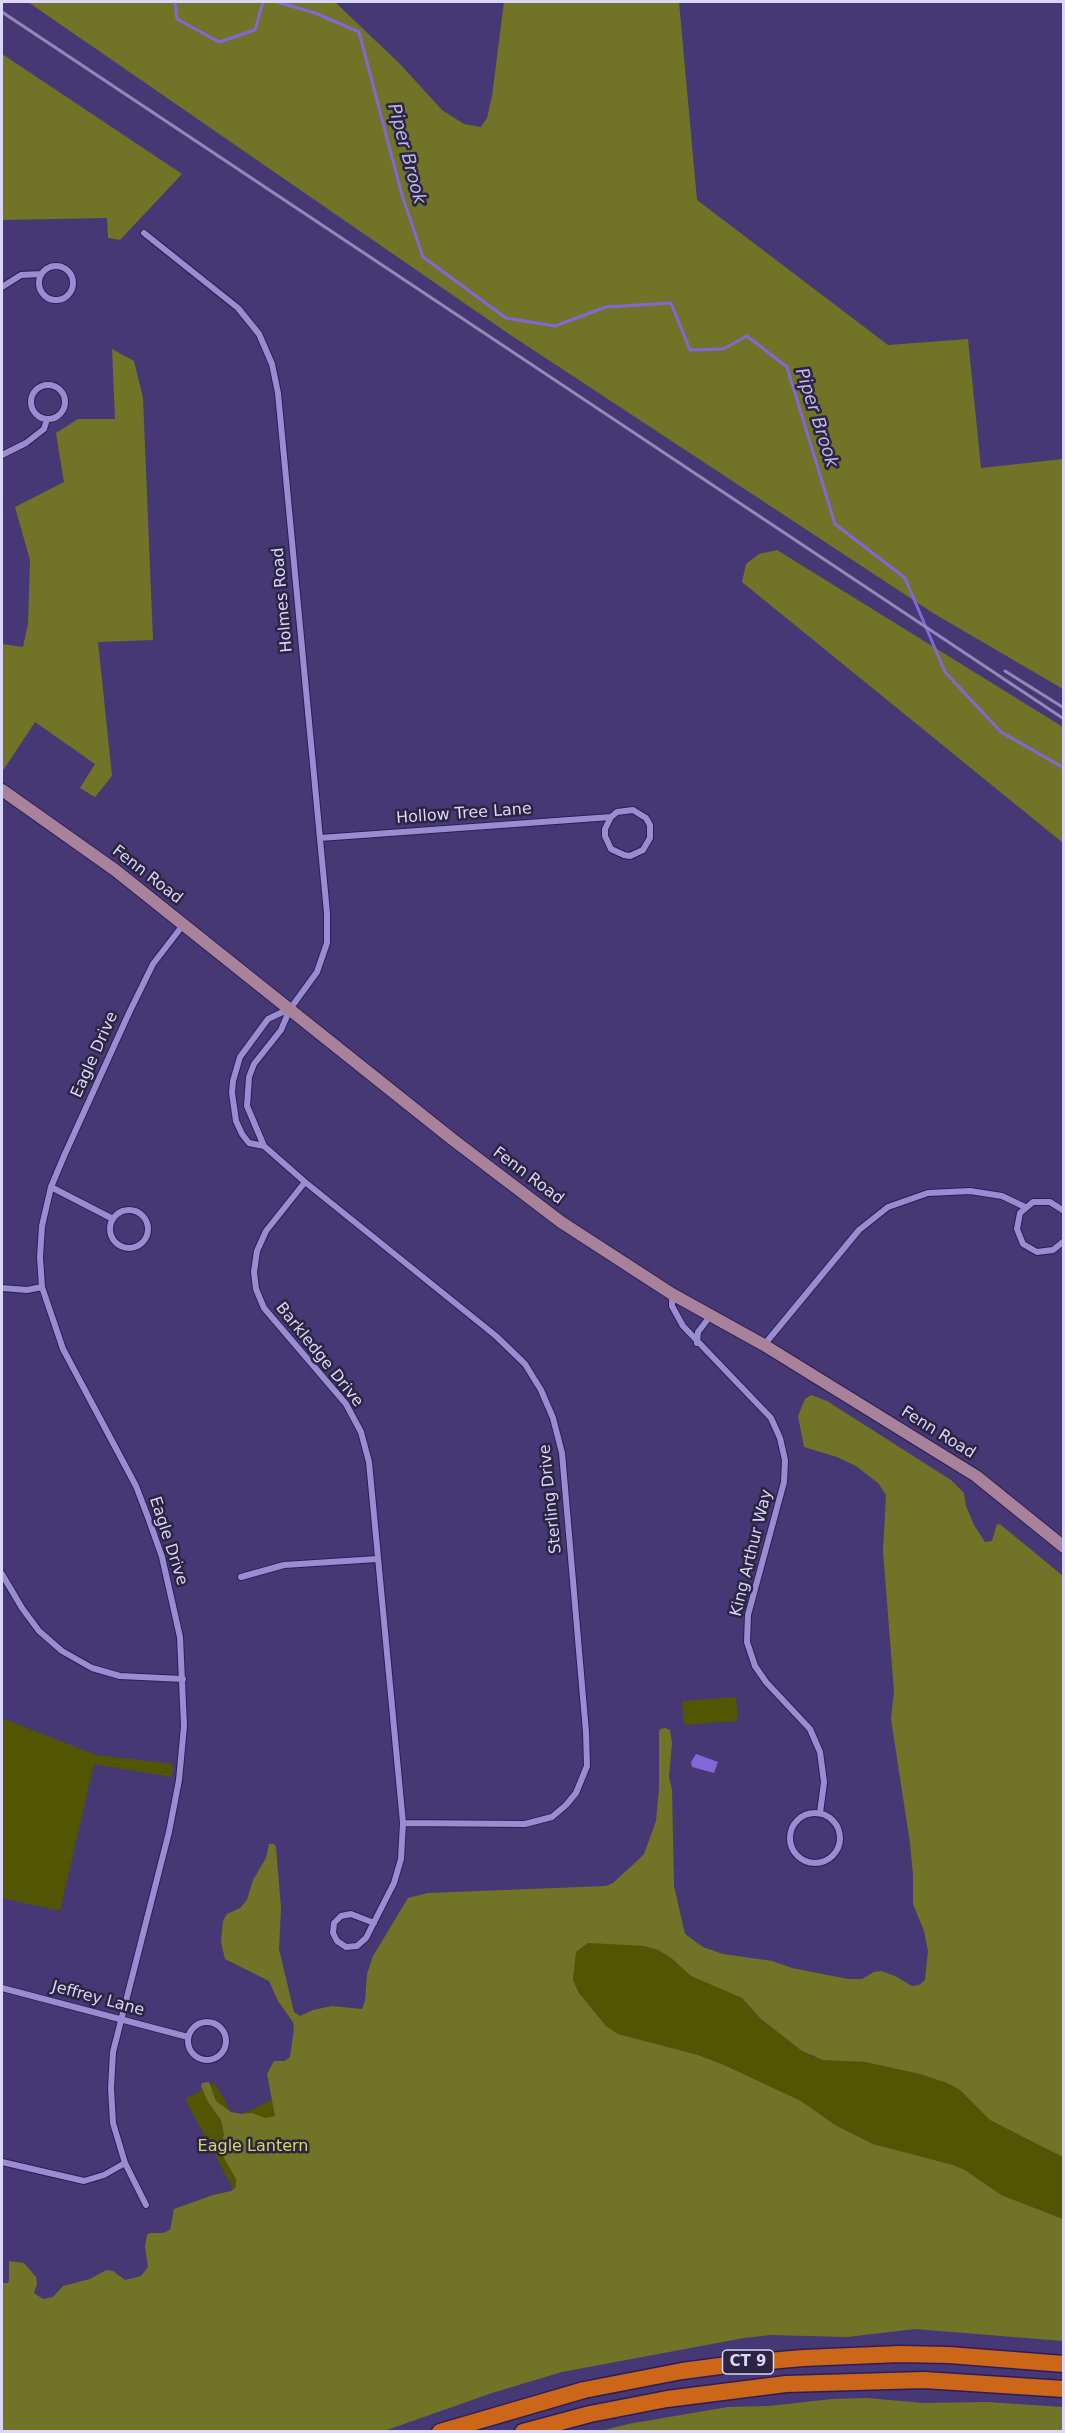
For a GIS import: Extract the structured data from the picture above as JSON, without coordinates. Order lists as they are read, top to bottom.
{
  "streets": {
    "highway": ["CT 9"],
    "street": [
      "Holmes Road",
      "Hollow Tree Lane",
      "Fenn Road",
      "Eagle Drive",
      "Barkledge Drive",
      "Sterling Drive",
      "King Arthur Way",
      "Jeffrey Lane"
    ]
  },
  "crossings": [
    ["Holmes Road", "Hollow Tree Lane"],
    ["Holmes Road", "Fenn Road"],
    ["Holmes Road", "Sterling Drive"],
    ["Fenn Road", "Eagle Drive"],
    ["Fenn Road", "Sterling Drive"],
    ["Fenn Road", "King Arthur Way"],
    ["Eagle Drive", "Jeffrey Lane"],
    ["Barkledge Drive", "Sterling Drive"]
  ],
  "water": ["Piper Brook"],
  "parks": ["Eagle Lantern"]
}
